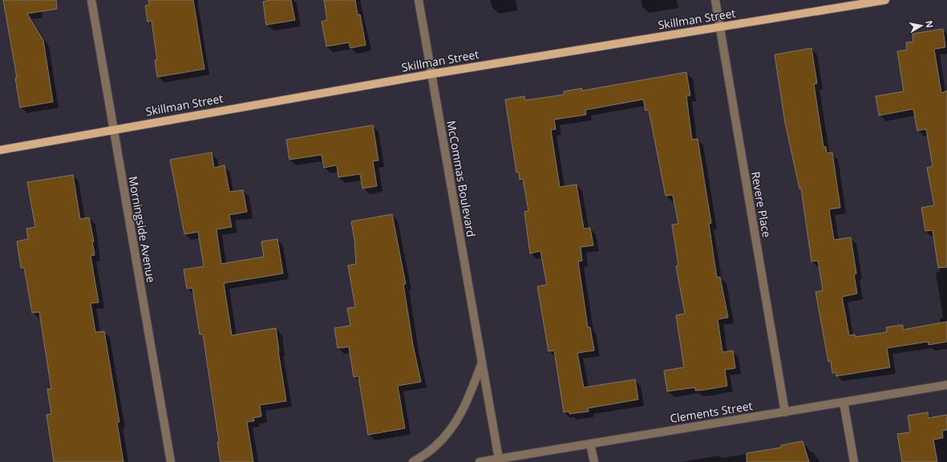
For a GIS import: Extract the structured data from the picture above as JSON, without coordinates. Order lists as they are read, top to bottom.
{
  "streets": {
    "main road": ["Skillman Street"],
    "street": [
      "McCommas Boulevard",
      "Revere Place",
      "Morningside Avenue",
      "Clements Street"
    ]
  },
  "crossings": [
    ["Skillman Street", "McCommas Boulevard"],
    ["Skillman Street", "Revere Place"],
    ["Skillman Street", "Morningside Avenue"],
    ["McCommas Boulevard", "Clements Street"],
    ["Revere Place", "Clements Street"]
  ],
  "north": "right"
}
